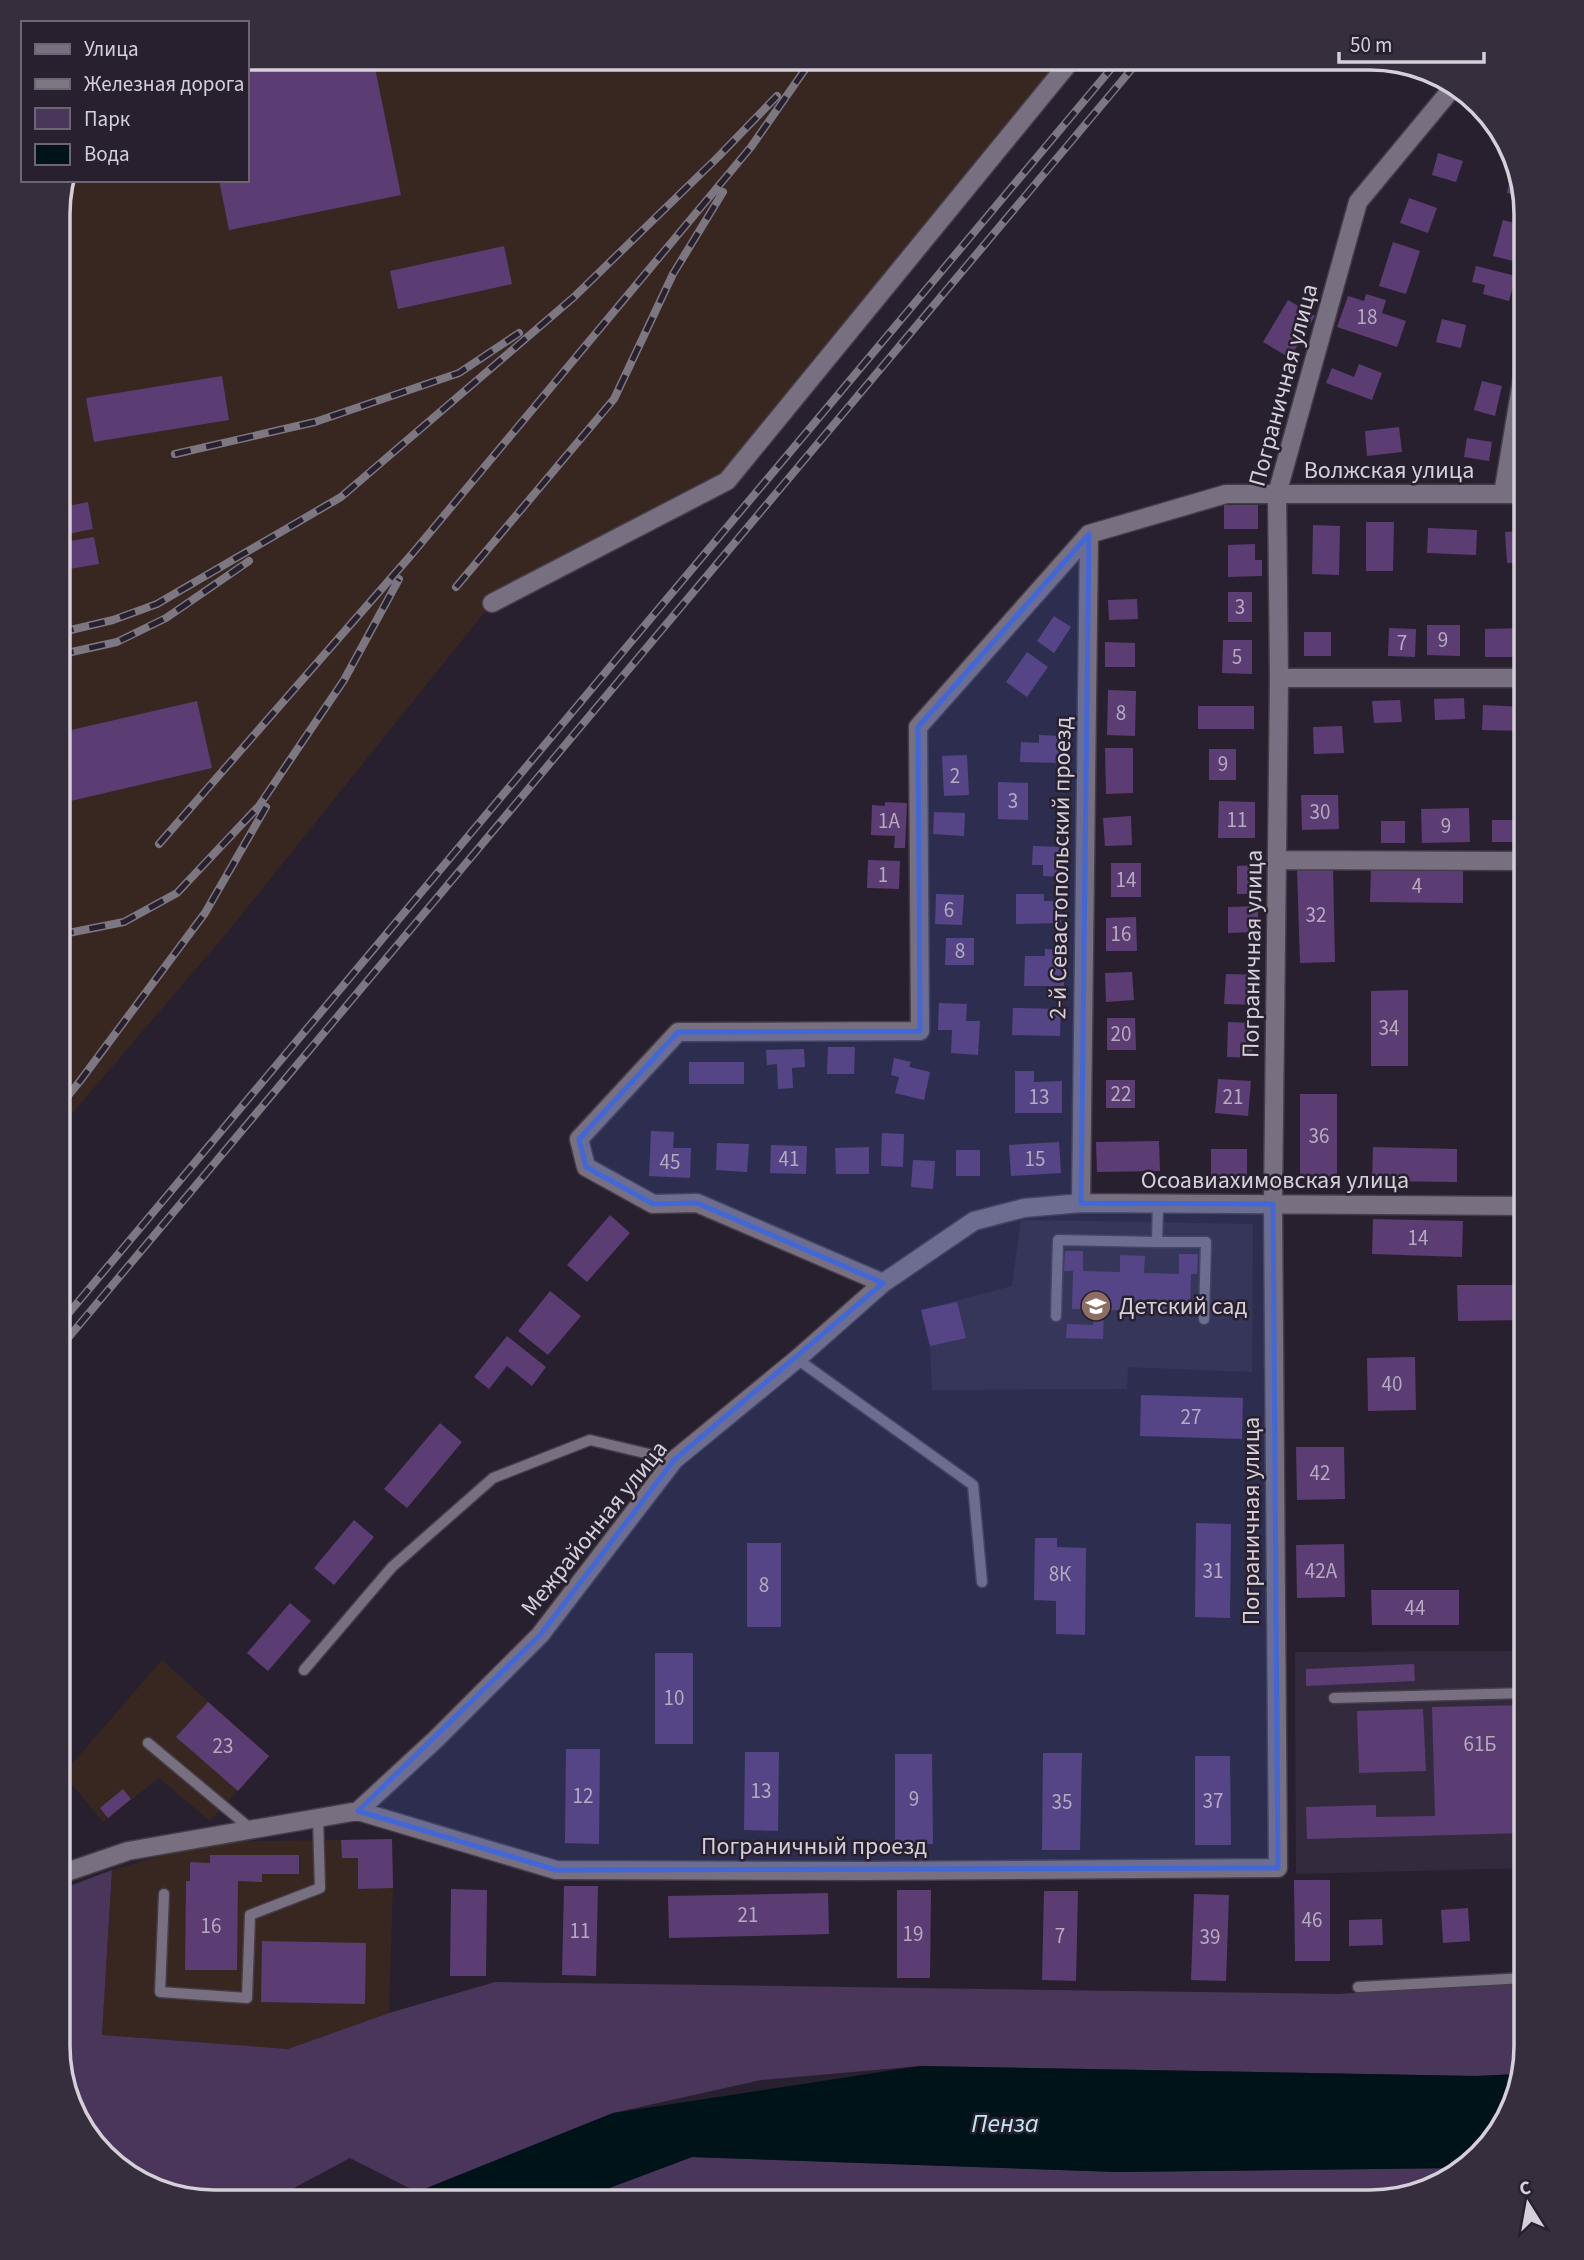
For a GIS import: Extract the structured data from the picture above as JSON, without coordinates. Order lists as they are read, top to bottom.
{
  "streets": {
    "street": [
      "Пограничная улица",
      "Волжская улица",
      "2-й Севастопольский проезд",
      "Осоавиахимовская улица",
      "Межрайонная улица",
      "Пограничный проезд"
    ]
  },
  "crossings": [
    ["Пограничная улица", "Волжская улица"],
    ["Пограничная улица", "Осоавиахимовская улица"],
    ["Пограничная улица", "Пограничный проезд"],
    ["Волжская улица", "2-й Севастопольский проезд"],
    ["2-й Севастопольский проезд", "Осоавиахимовская улица"],
    ["Осоавиахимовская улица", "Межрайонная улица"],
    ["Межрайонная улица", "Пограничный проезд"]
  ],
  "water": ["Пенза"],
  "places": {
    "school or university": ["Детский сад"]
  },
  "house_numbers": [
    "18",
    "3",
    "9",
    "7",
    "5",
    "8",
    "9",
    "2",
    "3",
    "30",
    "11",
    "1А",
    "9",
    "1",
    "14",
    "4",
    "6",
    "32",
    "16",
    "8",
    "34",
    "20",
    "22",
    "13",
    "21",
    "36",
    "41",
    "15",
    "45",
    "14",
    "40",
    "27",
    "42",
    "31",
    "42А",
    "8К",
    "8",
    "44",
    "10",
    "61Б",
    "23",
    "13",
    "12",
    "9",
    "37",
    "35",
    "21",
    "46",
    "16",
    "11",
    "19",
    "7",
    "39"
  ],
  "legend": [
    "Улица",
    "Железная дорога",
    "Парк",
    "Вода"
  ],
  "scale_bar": "50 m",
  "north": "top"
}
